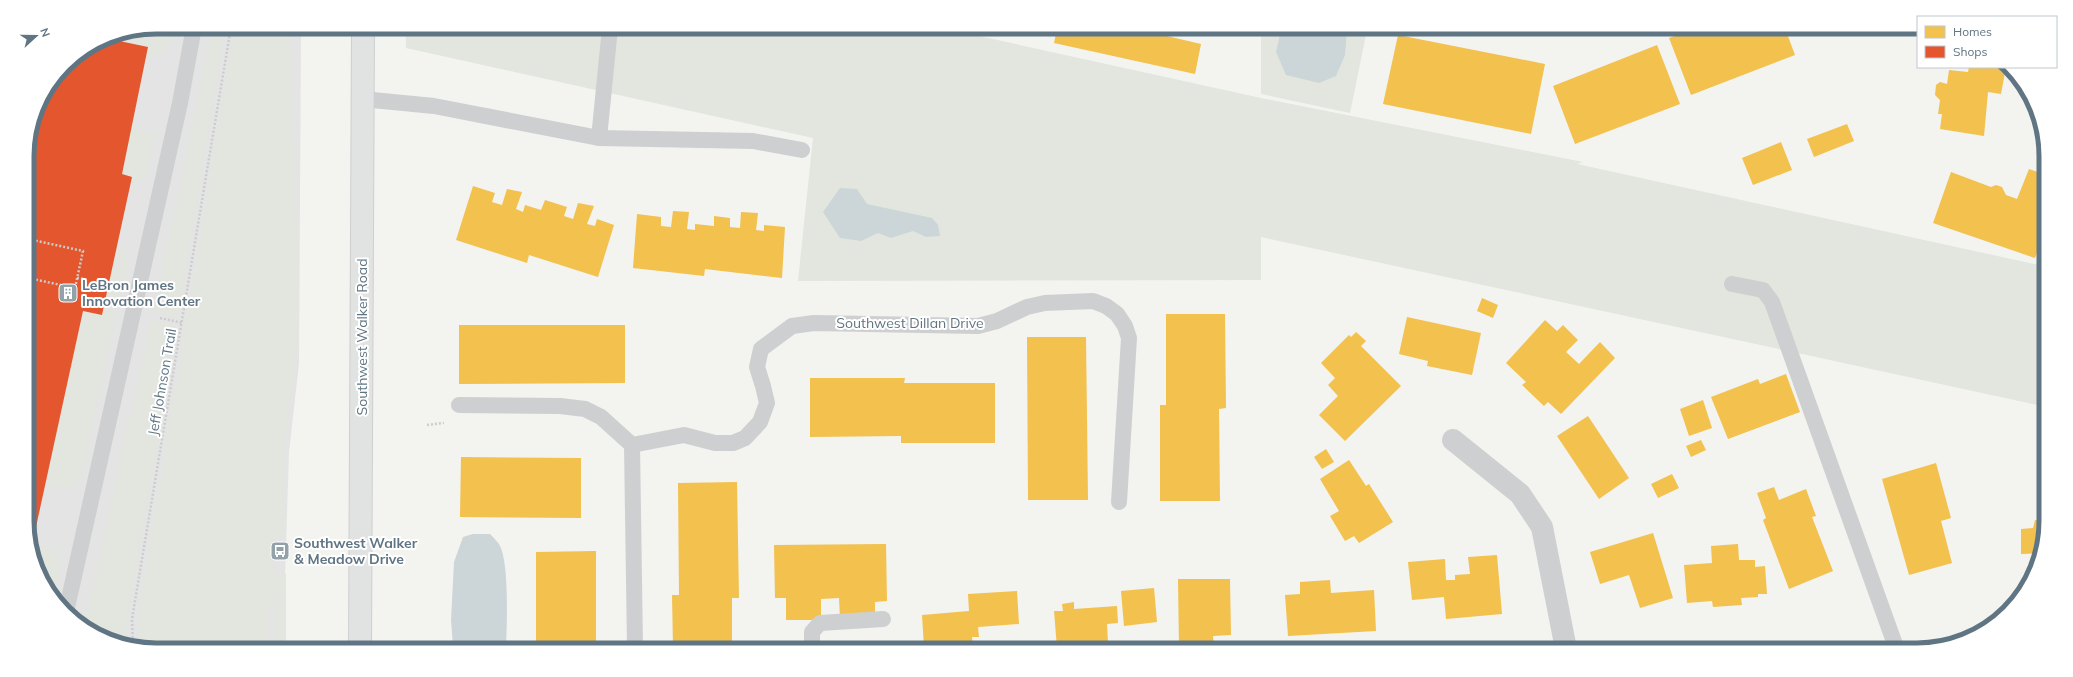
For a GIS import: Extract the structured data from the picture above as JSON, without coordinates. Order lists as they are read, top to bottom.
{
  "streets": {
    "main road": ["Southwest Walker Road"],
    "lane": ["Southwest Dillan Drive"],
    "path": ["Jeff Johnson Trail"]
  },
  "places": {
    "building": ["LeBron James Innovation Center"],
    "bus stop": ["Southwest Walker & Meadow Drive"]
  },
  "legend": ["Homes", "Shops"],
  "north": "right"
}
